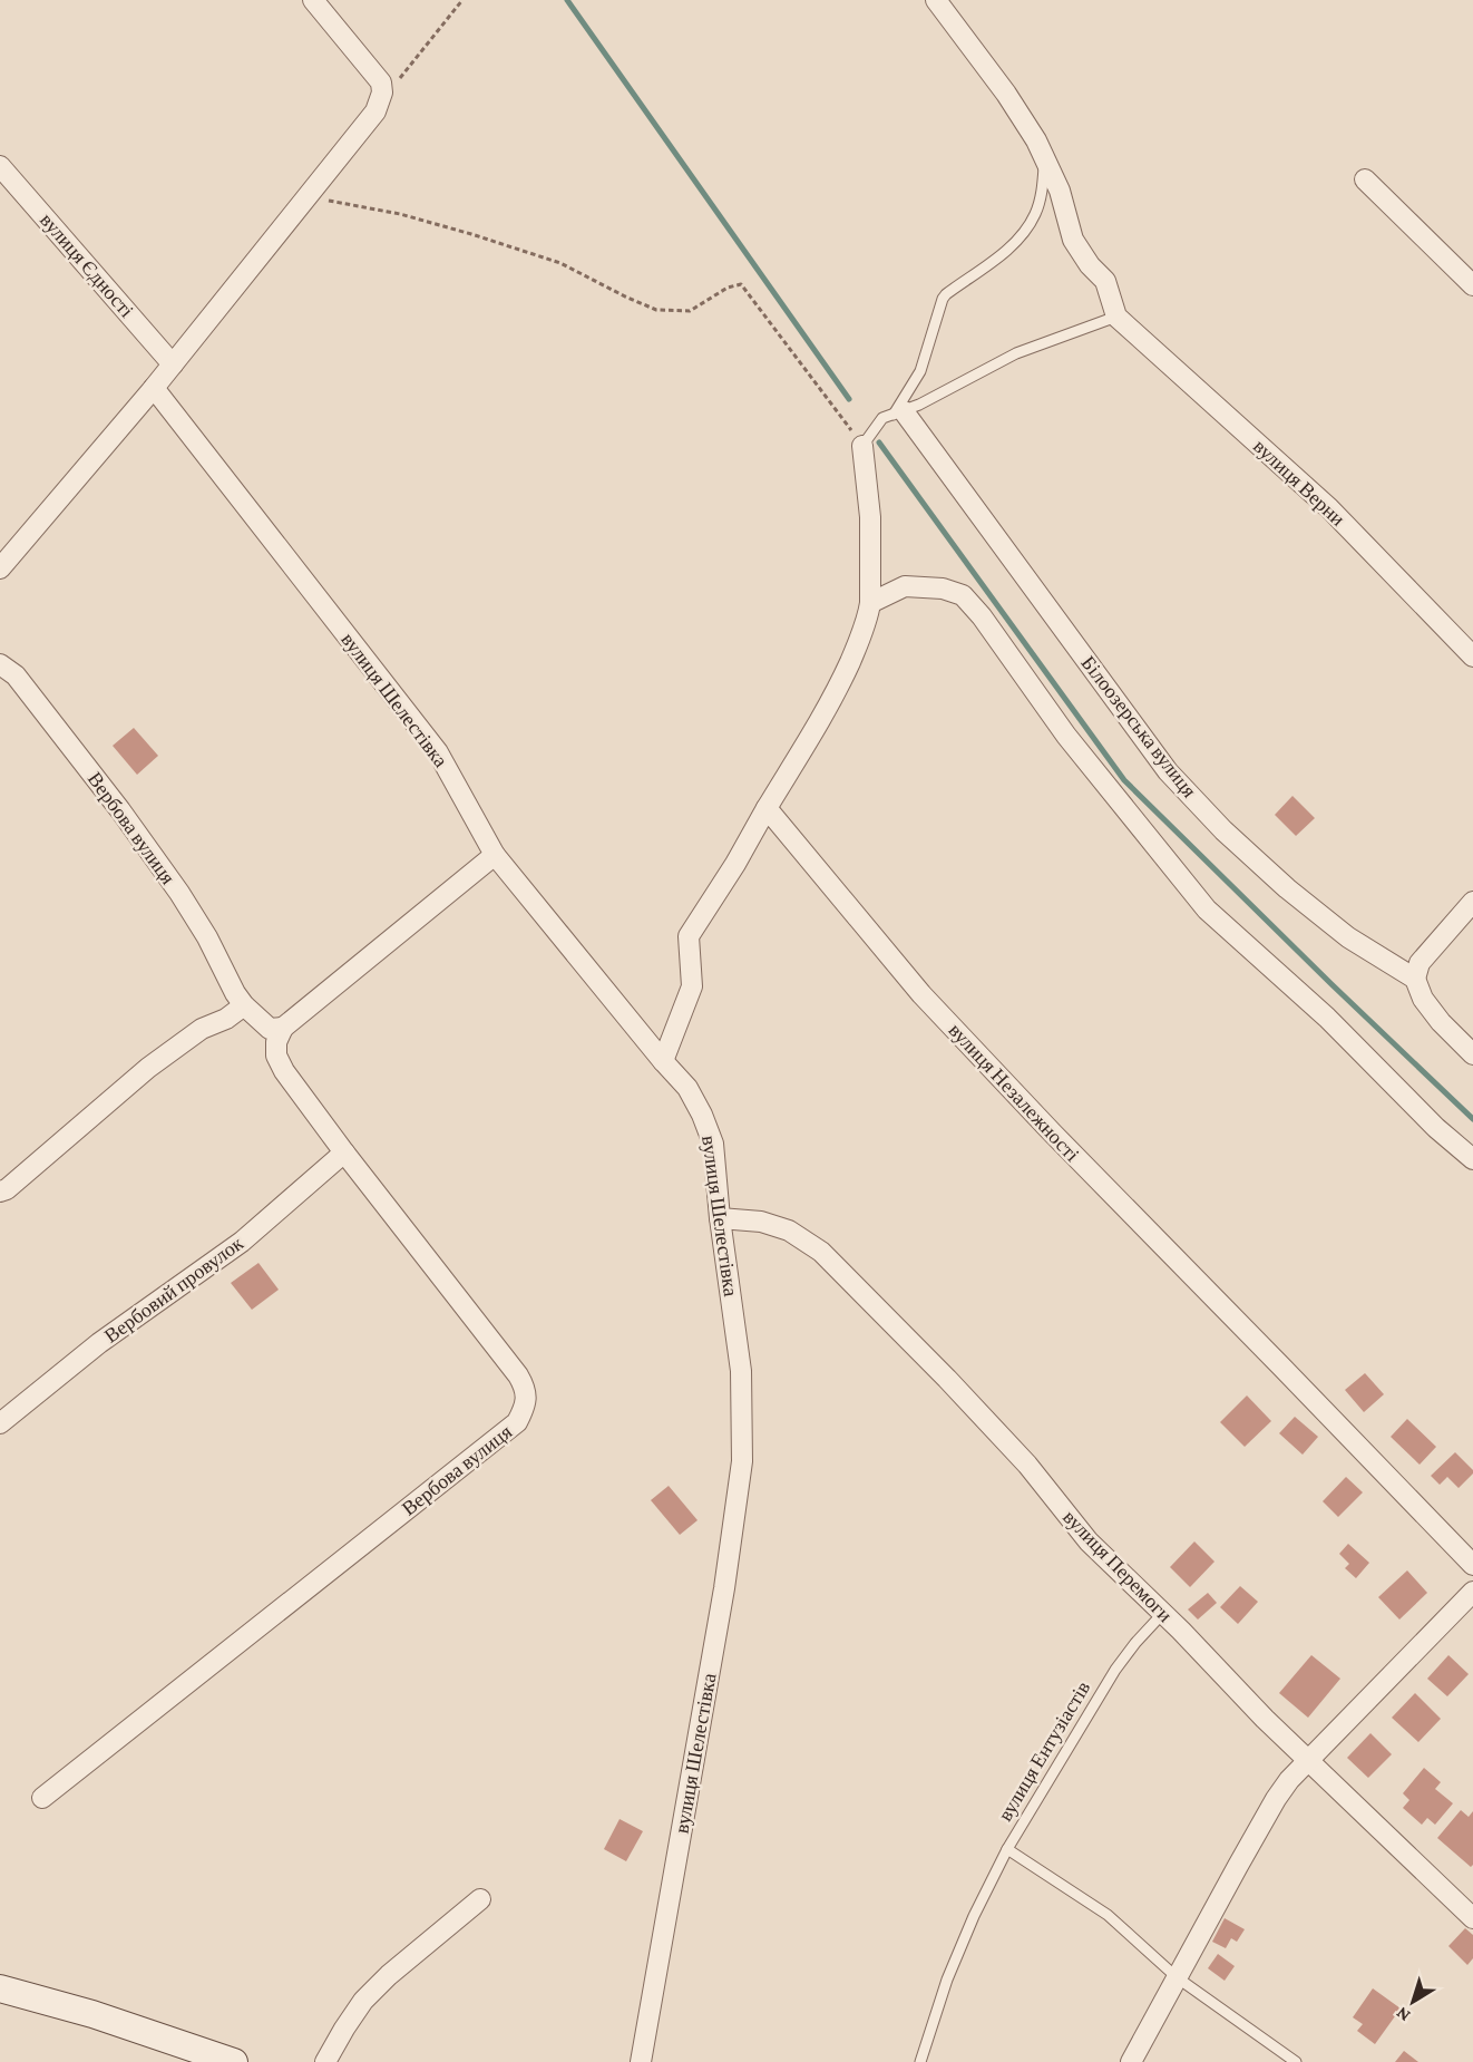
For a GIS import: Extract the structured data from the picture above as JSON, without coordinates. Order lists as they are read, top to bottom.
{
  "streets": {
    "street": [
      "вулиця Єдності",
      "вулиця Верни",
      "вулиця Шелестівка",
      "Білоозерська вулиця",
      "Вербова вулиця",
      "вулиця Незалежності",
      "Вербовий провулок",
      "вулиця Перемоги"
    ],
    "lane": ["вулиця Ентузіастів"]
  },
  "crossings": [
    ["вулиця Шелестівка", "вулиця Перемоги"],
    ["Вербова вулиця", "Вербовий провулок"],
    ["вулиця Перемоги", "вулиця Ентузіастів"]
  ],
  "north": "bottom left"
}
